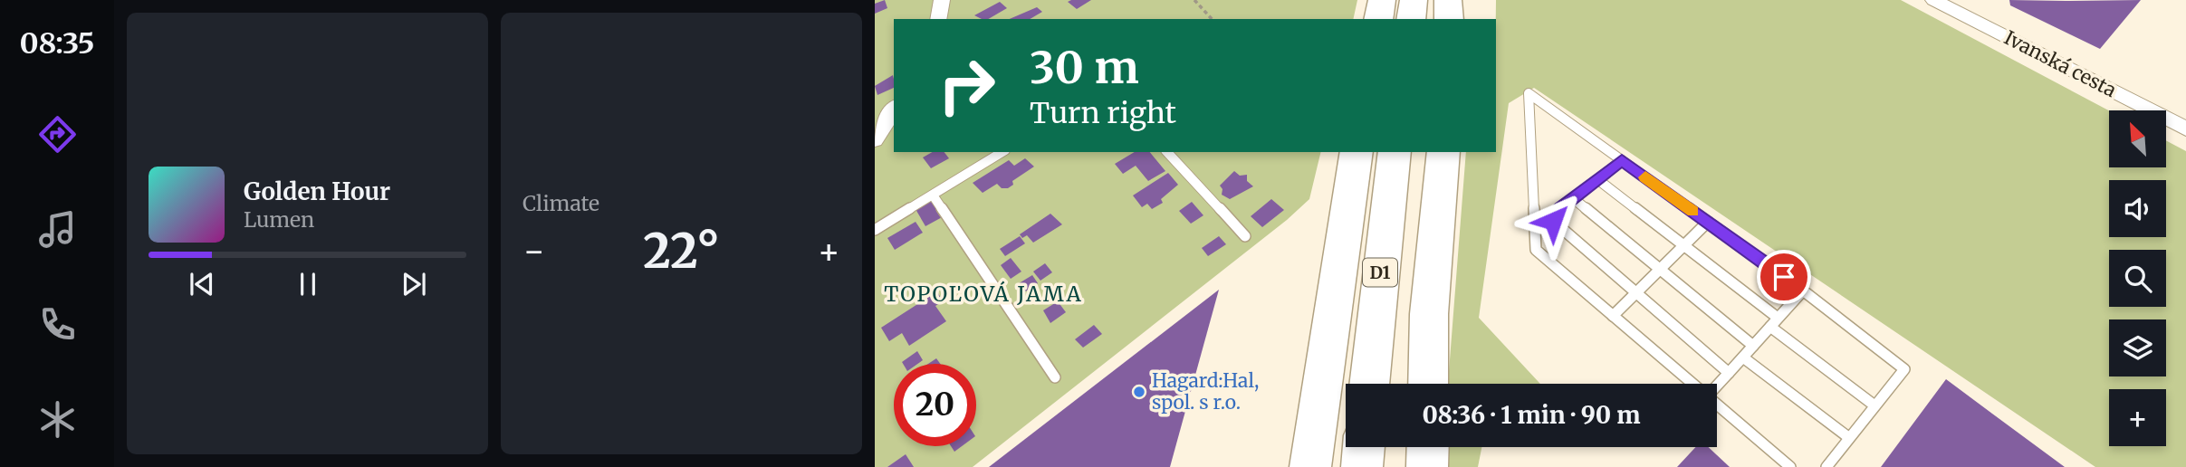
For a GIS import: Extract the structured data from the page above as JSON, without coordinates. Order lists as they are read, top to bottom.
{
  "streets": {
    "highway": ["D1"],
    "street": ["Ivanská cesta"]
  },
  "districts": ["TOPOĽOVÁ JAMA"],
  "places": ["Hagard:Hal, spol. s r.o."],
  "north": "top left",
  "page": {
    "tabs": "08:35",
    "tile": "Climate",
    "turn": ["30 m", "Turn right"],
    "map_buttons": "+",
    "song": ["Golden Hour", "Lumen"],
    "heat": ["−", "22°", "+"],
    "limit": "20",
    "trip": "08:36 · 1 min · 90 m"
  }
}
